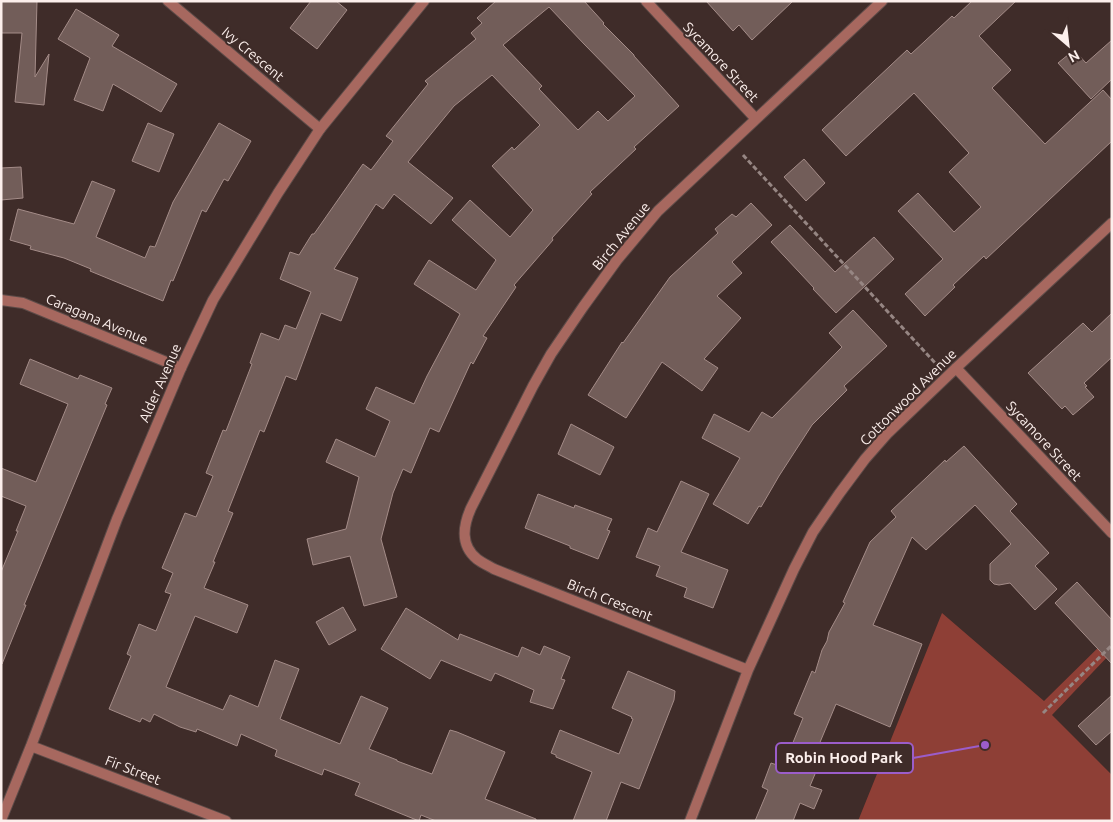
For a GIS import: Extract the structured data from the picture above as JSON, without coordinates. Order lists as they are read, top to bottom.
{
  "streets": {
    "street": [
      "Ivy Crescent",
      "Sycamore Street",
      "Birch Avenue",
      "Caragana Avenue",
      "Alder Avenue",
      "Cottonwood Avenue",
      "Birch Crescent",
      "Fir Street"
    ]
  },
  "crossings": [
    ["Ivy Crescent", "Alder Avenue"],
    ["Sycamore Street", "Birch Avenue"],
    ["Sycamore Street", "Cottonwood Avenue"],
    ["Birch Avenue", "Birch Crescent"],
    ["Caragana Avenue", "Alder Avenue"],
    ["Alder Avenue", "Fir Street"],
    ["Cottonwood Avenue", "Birch Crescent"]
  ],
  "places": ["Robin Hood Park"],
  "north": "bottom right"
}
